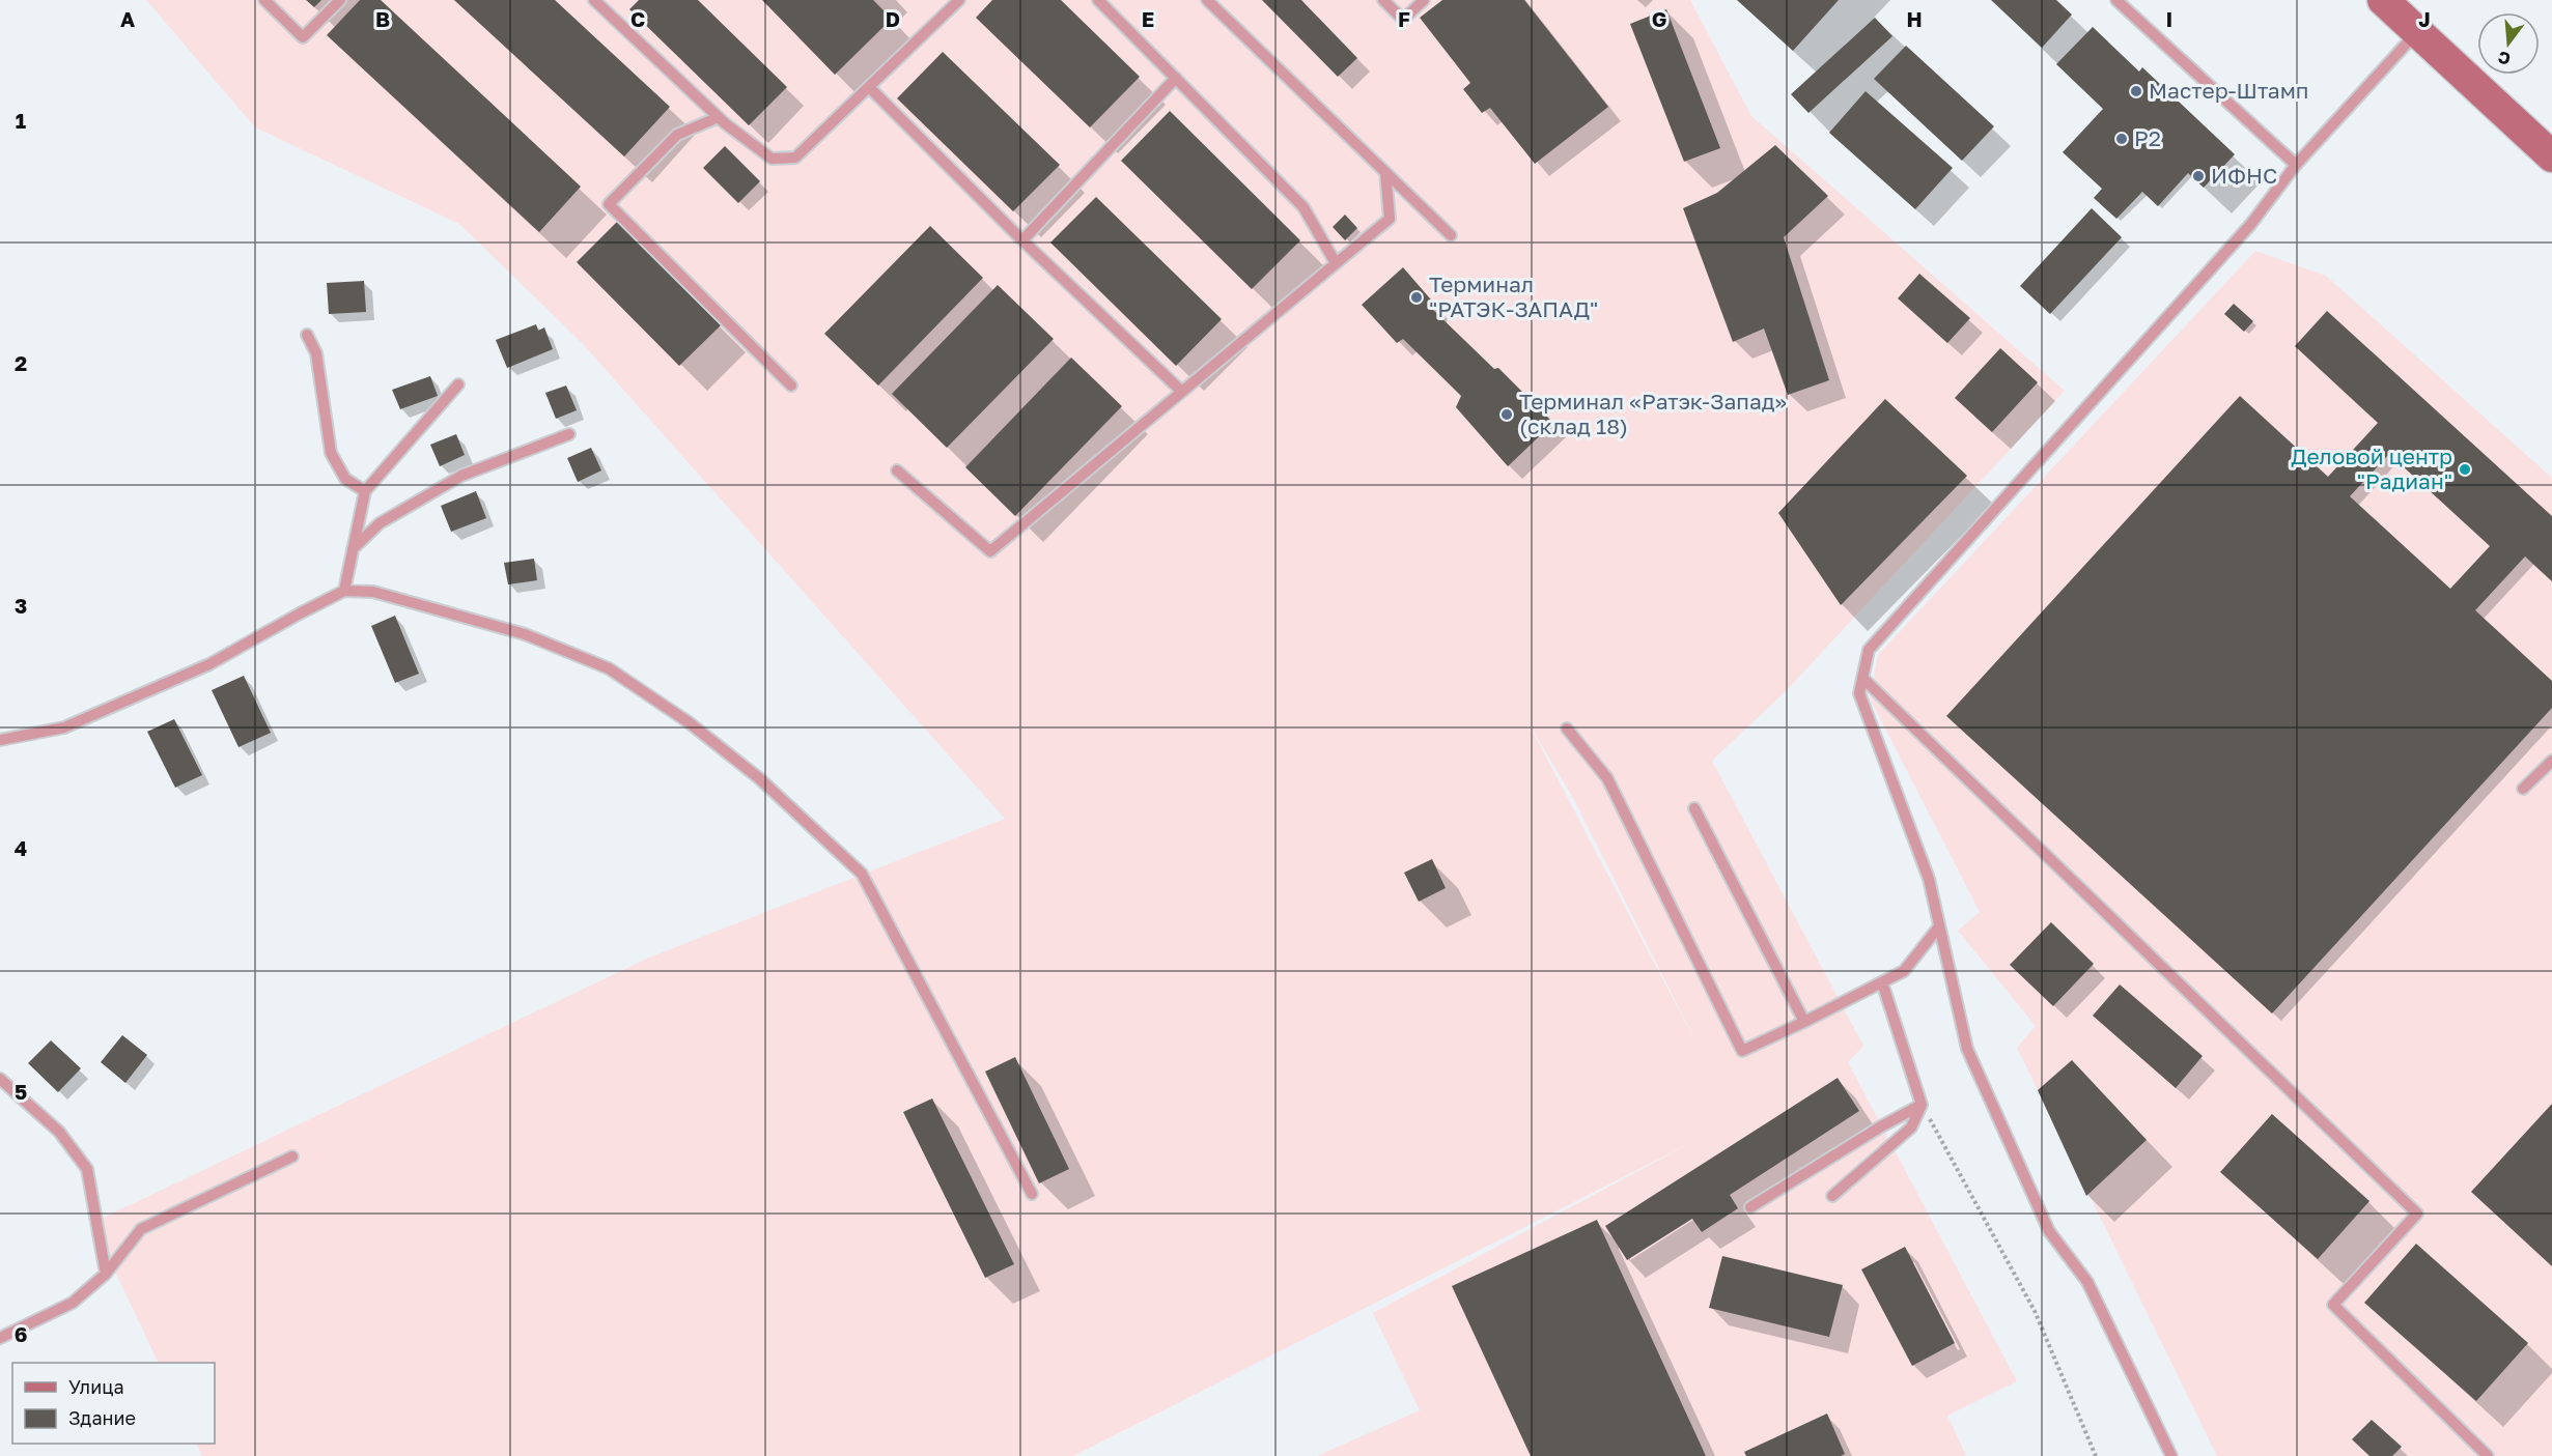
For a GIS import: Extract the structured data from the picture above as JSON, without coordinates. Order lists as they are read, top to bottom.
{
  "places": [
    "Мастер-Штамп",
    "Р2",
    "ИФНС",
    "Терминал \"РАТЭК-ЗАПАД\"",
    "Терминал «Ратэк-Запад» (склад 18)",
    "Деловой центр \"Радиан\""
  ],
  "legend": ["Улица", "Здание"],
  "north": "bottom",
  "grid": {
    "columns": [
      "A",
      "B",
      "C",
      "D",
      "E",
      "F",
      "G",
      "H",
      "I",
      "J"
    ],
    "rows": [
      "1",
      "2",
      "3",
      "4",
      "5",
      "6"
    ]
  }
}
